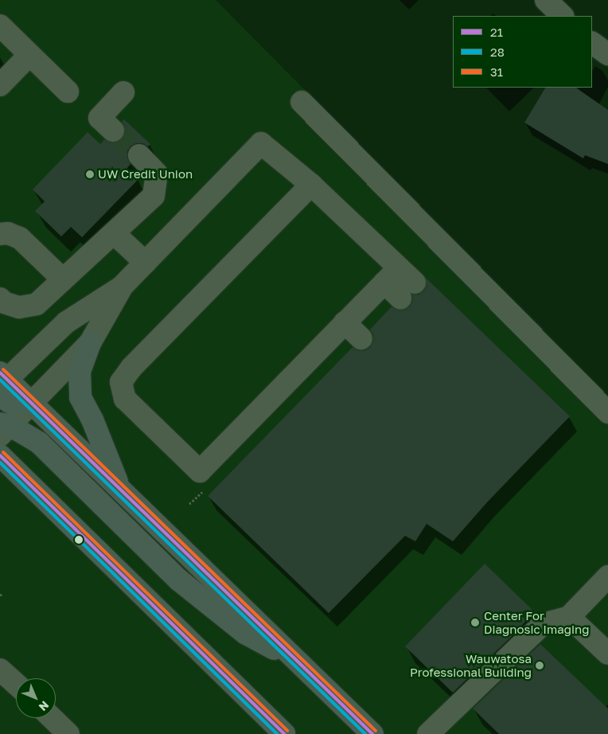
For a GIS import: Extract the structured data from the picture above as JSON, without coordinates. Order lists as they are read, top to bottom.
{
  "places": ["UW Credit Union", "Center For Diagnosic Imaging", "Wauwatosa Professional Building"],
  "lines": ["transit line 31", "transit line 21", "transit line 28"],
  "legend": ["21", "28", "31"],
  "north": "bottom right"
}
